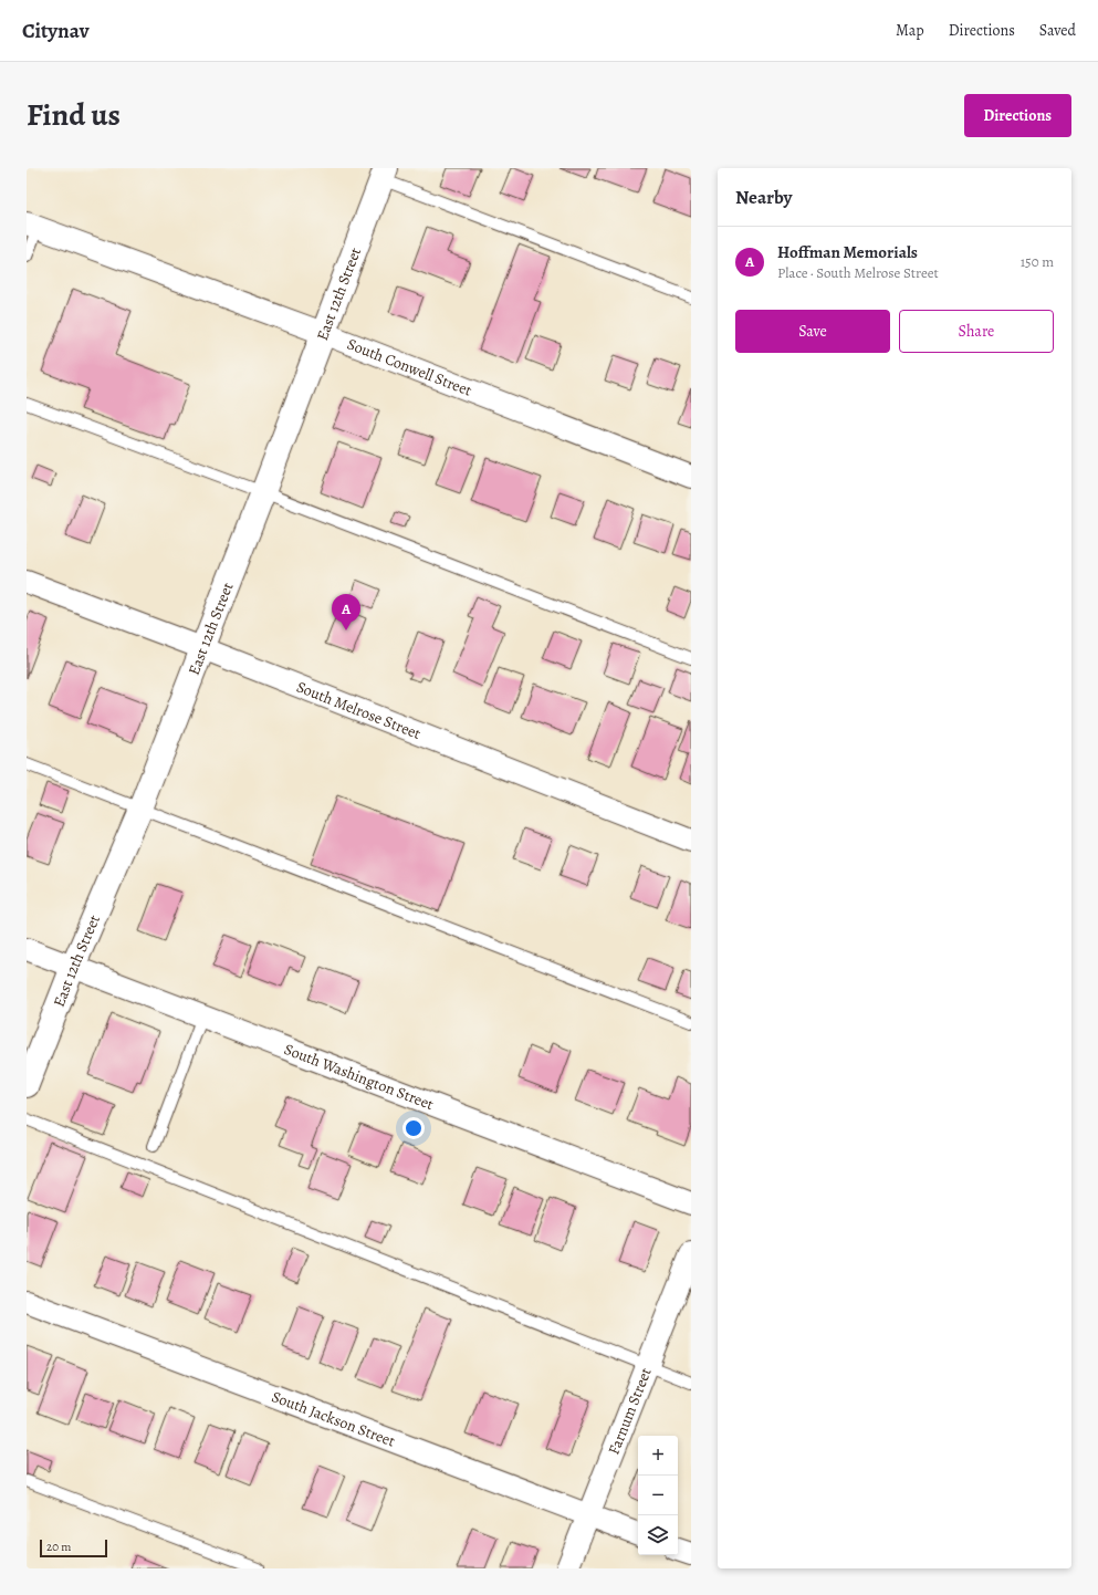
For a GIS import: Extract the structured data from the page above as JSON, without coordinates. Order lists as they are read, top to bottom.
{
  "streets": {
    "street": [
      "East 12th Street",
      "South Conwell Street",
      "South Melrose Street",
      "South Washington Street",
      "Farnum Street",
      "South Jackson Street"
    ]
  },
  "crossings": [
    ["East 12th Street", "South Conwell Street"],
    ["East 12th Street", "South Melrose Street"],
    ["East 12th Street", "South Washington Street"],
    ["Farnum Street", "South Jackson Street"]
  ],
  "scale_bar": "20 m",
  "page": {
    "header": "Citynav",
    "nav": ["Map", "Directions", "Saved"],
    "title": "Find us",
    "buttons": [
      "Directions",
      ["Save", "Share"]
    ],
    "heading": "Nearby",
    "list": [
      {
        "mark": "A",
        "name": "Hoffman Memorials",
        "note": "Place · South Melrose Street",
        "value": "150 m"
      }
    ],
    "pins": "A",
    "map_buttons": ["+", "−"],
    "scale": "20 m"
  }
}
